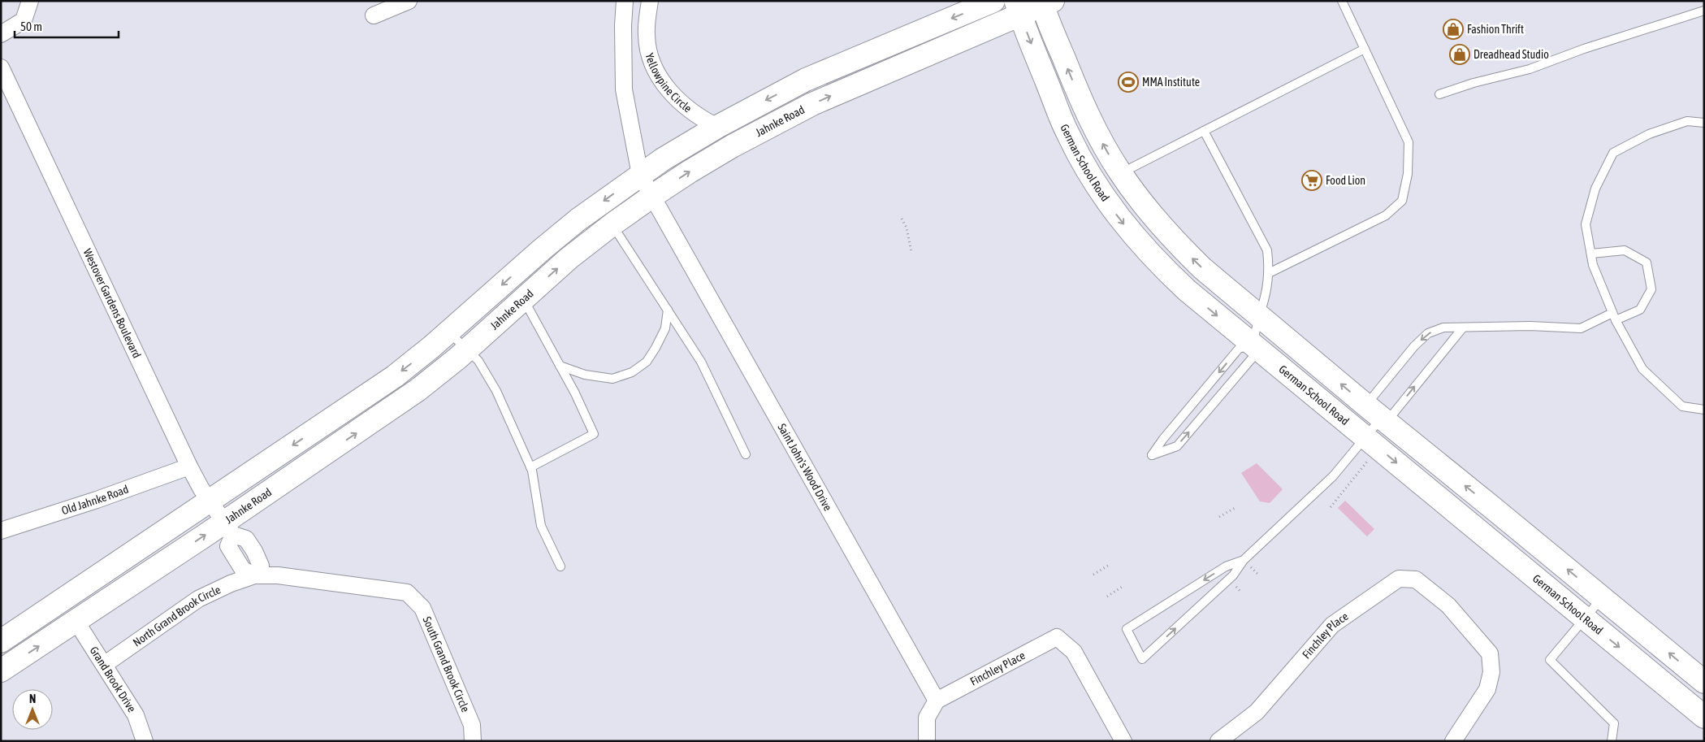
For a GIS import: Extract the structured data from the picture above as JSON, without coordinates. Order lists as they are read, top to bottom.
{
  "streets": {
    "main road": ["Jahnke Road", "German School Road"],
    "street": [
      "Yellowpine Circle",
      "Westover Gardens Boulevard",
      "Saint John's Wood Drive",
      "Old Jahnke Road",
      "North Grand Brook Circle",
      "Finchley Place",
      "South Grand Brook Circle",
      "Grand Brook Drive"
    ]
  },
  "crossings": [
    ["Yellowpine Circle", "Jahnke Road"],
    ["Yellowpine Circle", "Saint John's Wood Drive"],
    ["Jahnke Road", "German School Road"],
    ["Jahnke Road", "Westover Gardens Boulevard"],
    ["Jahnke Road", "Saint John's Wood Drive"],
    ["Jahnke Road", "Grand Brook Drive"],
    ["Westover Gardens Boulevard", "Old Jahnke Road"],
    ["Saint John's Wood Drive", "Finchley Place"],
    ["North Grand Brook Circle", "South Grand Brook Circle"],
    ["North Grand Brook Circle", "Grand Brook Drive"]
  ],
  "places": {
    "shop": ["Fashion Thrift", "Dreadhead Studio"],
    "sports": ["MMA Institute"],
    "supermarket": ["Food Lion"]
  },
  "scale_bar": "50 m",
  "north": "top"
}
